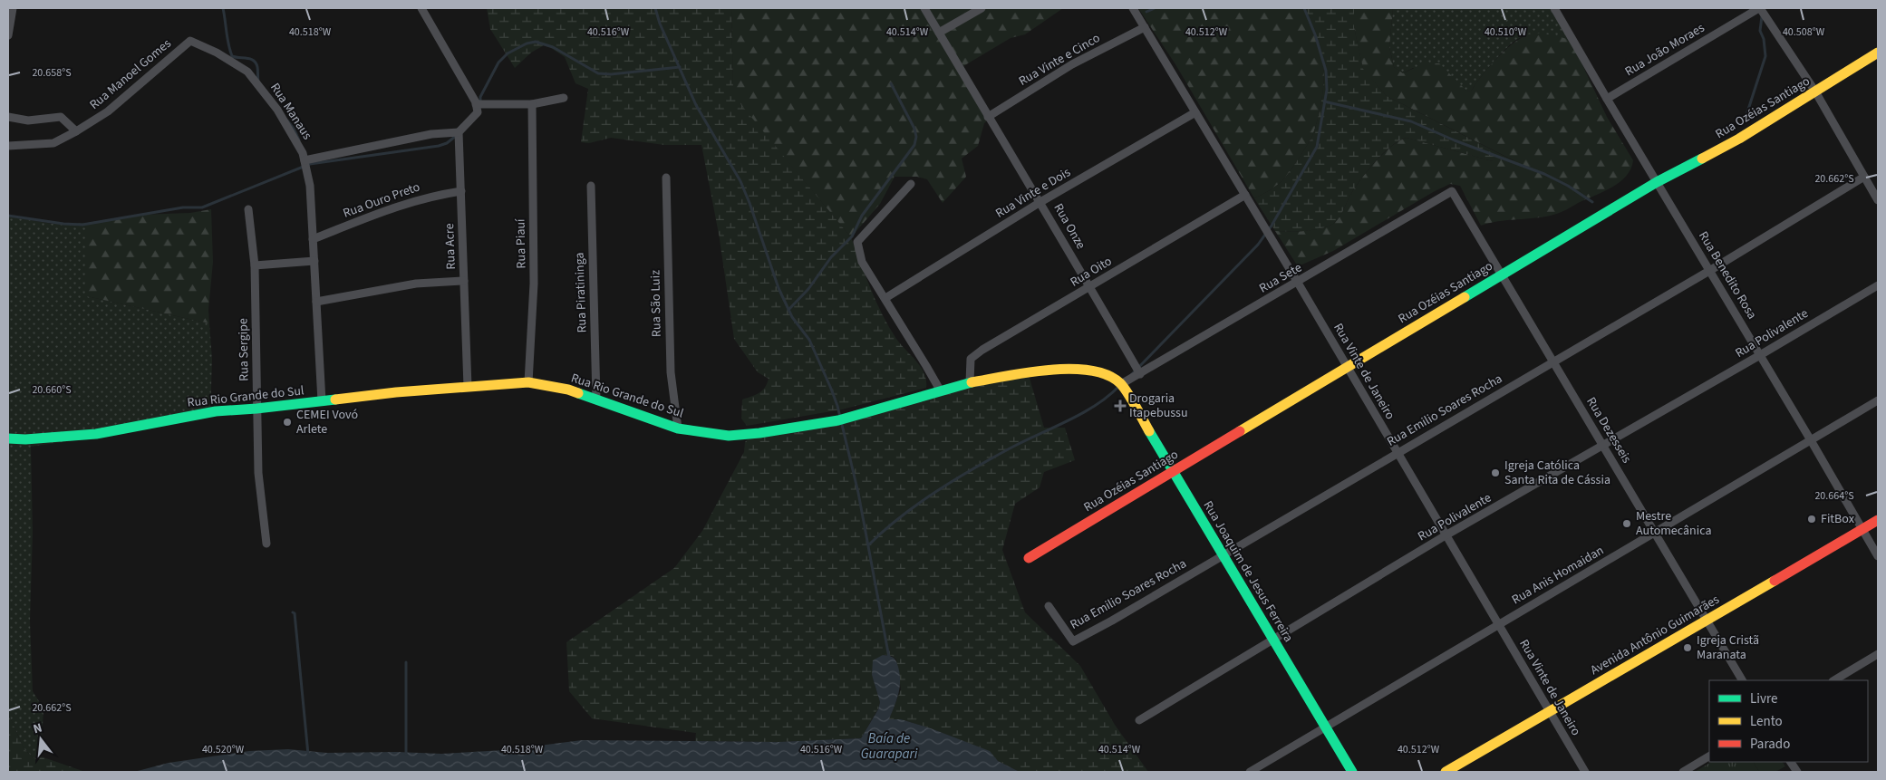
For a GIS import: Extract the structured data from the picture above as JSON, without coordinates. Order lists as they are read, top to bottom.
{
  "streets": {
    "street": [
      "Rua João Moraes",
      "Rua Vinte e Cinco",
      "Rua Manoel Gomes",
      "Rua Ozéias Santiago",
      "Rua Manaus",
      "Rua Vinte e Dois",
      "Rua Ouro Preto",
      "Rua Onze",
      "Rua Piauí",
      "Rua Acre",
      "Rua Oito",
      "Rua Benedito Rosa",
      "Rua Sete",
      "Rua Piratininga",
      "Rua São Luiz",
      "Rua Polivalente",
      "Rua Sergipe",
      "Rua Vinte de Janeiro",
      "Rua Rio Grande do Sul",
      "Rua Emilio Soares Rocha",
      "Rua Dezesseis",
      "Rua Joaquim de Jesus Ferreira",
      "Rua Anis Homaidan",
      "Avenida Antônio Guimarães"
    ]
  },
  "crossings": [
    ["Rua João Moraes", "Rua Benedito Rosa"],
    ["Rua Vinte e Cinco", "Rua Onze"],
    ["Rua Vinte e Cinco", "Rua Vinte de Janeiro"],
    ["Rua Manoel Gomes", "Rua Manaus"],
    ["Rua Ozéias Santiago", "Rua Benedito Rosa"],
    ["Rua Ozéias Santiago", "Rua Vinte de Janeiro"],
    ["Rua Ozéias Santiago", "Rua Dezesseis"],
    ["Rua Ozéias Santiago", "Rua Joaquim de Jesus Ferreira"],
    ["Rua Manaus", "Rua Ouro Preto"],
    ["Rua Manaus", "Rua Rio Grande do Sul"],
    ["Rua Vinte e Dois", "Rua Onze"],
    ["Rua Vinte e Dois", "Rua Vinte de Janeiro"],
    ["Rua Ouro Preto", "Rua Acre"],
    ["Rua Onze", "Rua Oito"],
    ["Rua Onze", "Rua Sete"],
    ["Rua Piauí", "Rua Rio Grande do Sul"],
    ["Rua Acre", "Rua Rio Grande do Sul"],
    ["Rua Oito", "Rua Vinte de Janeiro"],
    ["Rua Oito", "Rua Rio Grande do Sul"],
    ["Rua Benedito Rosa", "Rua Polivalente"],
    ["Rua Benedito Rosa", "Rua Emilio Soares Rocha"],
    ["Rua Benedito Rosa", "Rua Anis Homaidan"],
    ["Rua Benedito Rosa", "Avenida Antônio Guimarães"],
    ["Rua Sete", "Rua Vinte de Janeiro"],
    ["Rua Sete", "Rua Rio Grande do Sul"],
    ["Rua Sete", "Rua Dezesseis"],
    ["Rua Sete", "Rua Joaquim de Jesus Ferreira"],
    ["Rua Piratininga", "Rua Rio Grande do Sul"],
    ["Rua São Luiz", "Rua Rio Grande do Sul"],
    ["Rua Polivalente", "Rua Vinte de Janeiro"],
    ["Rua Polivalente", "Rua Dezesseis"],
    ["Rua Polivalente", "Rua Joaquim de Jesus Ferreira"],
    ["Rua Sergipe", "Rua Rio Grande do Sul"],
    ["Rua Vinte de Janeiro", "Rua Emilio Soares Rocha"],
    ["Rua Vinte de Janeiro", "Rua Anis Homaidan"],
    ["Rua Vinte de Janeiro", "Avenida Antônio Guimarães"],
    ["Rua Rio Grande do Sul", "Rua Joaquim de Jesus Ferreira"],
    ["Rua Emilio Soares Rocha", "Rua Dezesseis"],
    ["Rua Emilio Soares Rocha", "Rua Joaquim de Jesus Ferreira"],
    ["Rua Dezesseis", "Rua Anis Homaidan"],
    ["Rua Dezesseis", "Avenida Antônio Guimarães"],
    ["Rua Joaquim de Jesus Ferreira", "Rua Anis Homaidan"]
  ],
  "water": ["Baía de Guarapari"],
  "places": {
    "health": ["Drogaria Itapebussu"],
    "other": [
      "CEMEI Vovó Arlete",
      "Igreja Católica Santa Rita de Cássia",
      "FitBox",
      "Mestre Automecânica",
      "Igreja Cristã Maranata"
    ]
  },
  "legend": ["Livre", "Lento", "Parado"],
  "north": "top",
  "coordinates": [
    "40.518°W",
    "40.516°W",
    "40.514°W",
    "40.512°W",
    "40.510°W",
    "40.508°W",
    "20.658°S",
    "20.662°S",
    "20.660°S",
    "20.664°S",
    "40.520°W"
  ]
}
